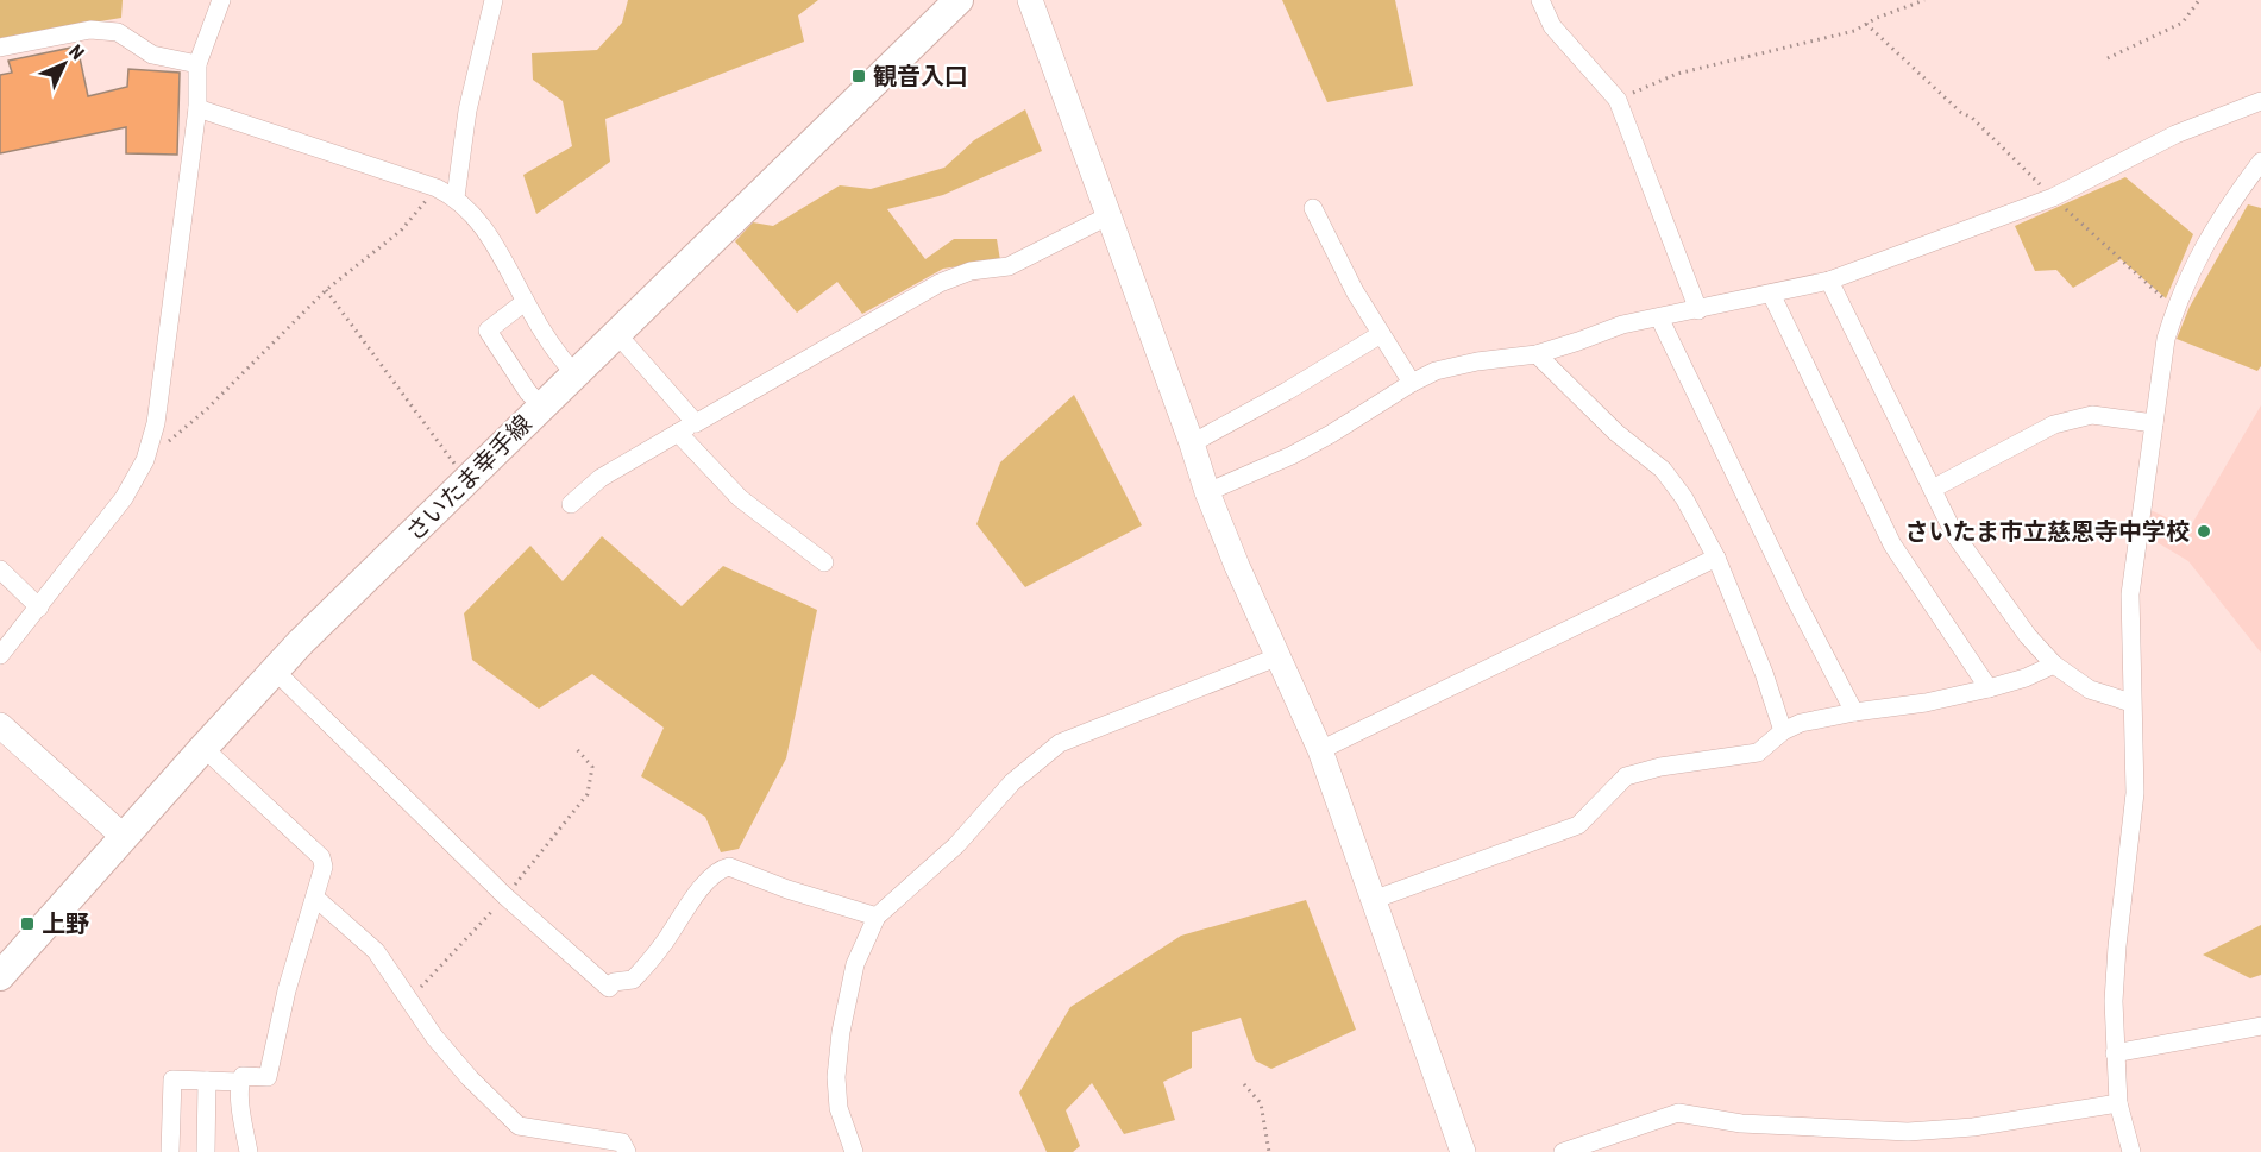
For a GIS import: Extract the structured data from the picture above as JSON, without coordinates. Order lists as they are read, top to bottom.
{
  "streets": {
    "main road": ["さいたま幸手線"]
  },
  "places": {
    "transit": ["観音入口", "上野"],
    "other": ["さいたま市立慈恩寺中学校"]
  },
  "north": "top right"
}
